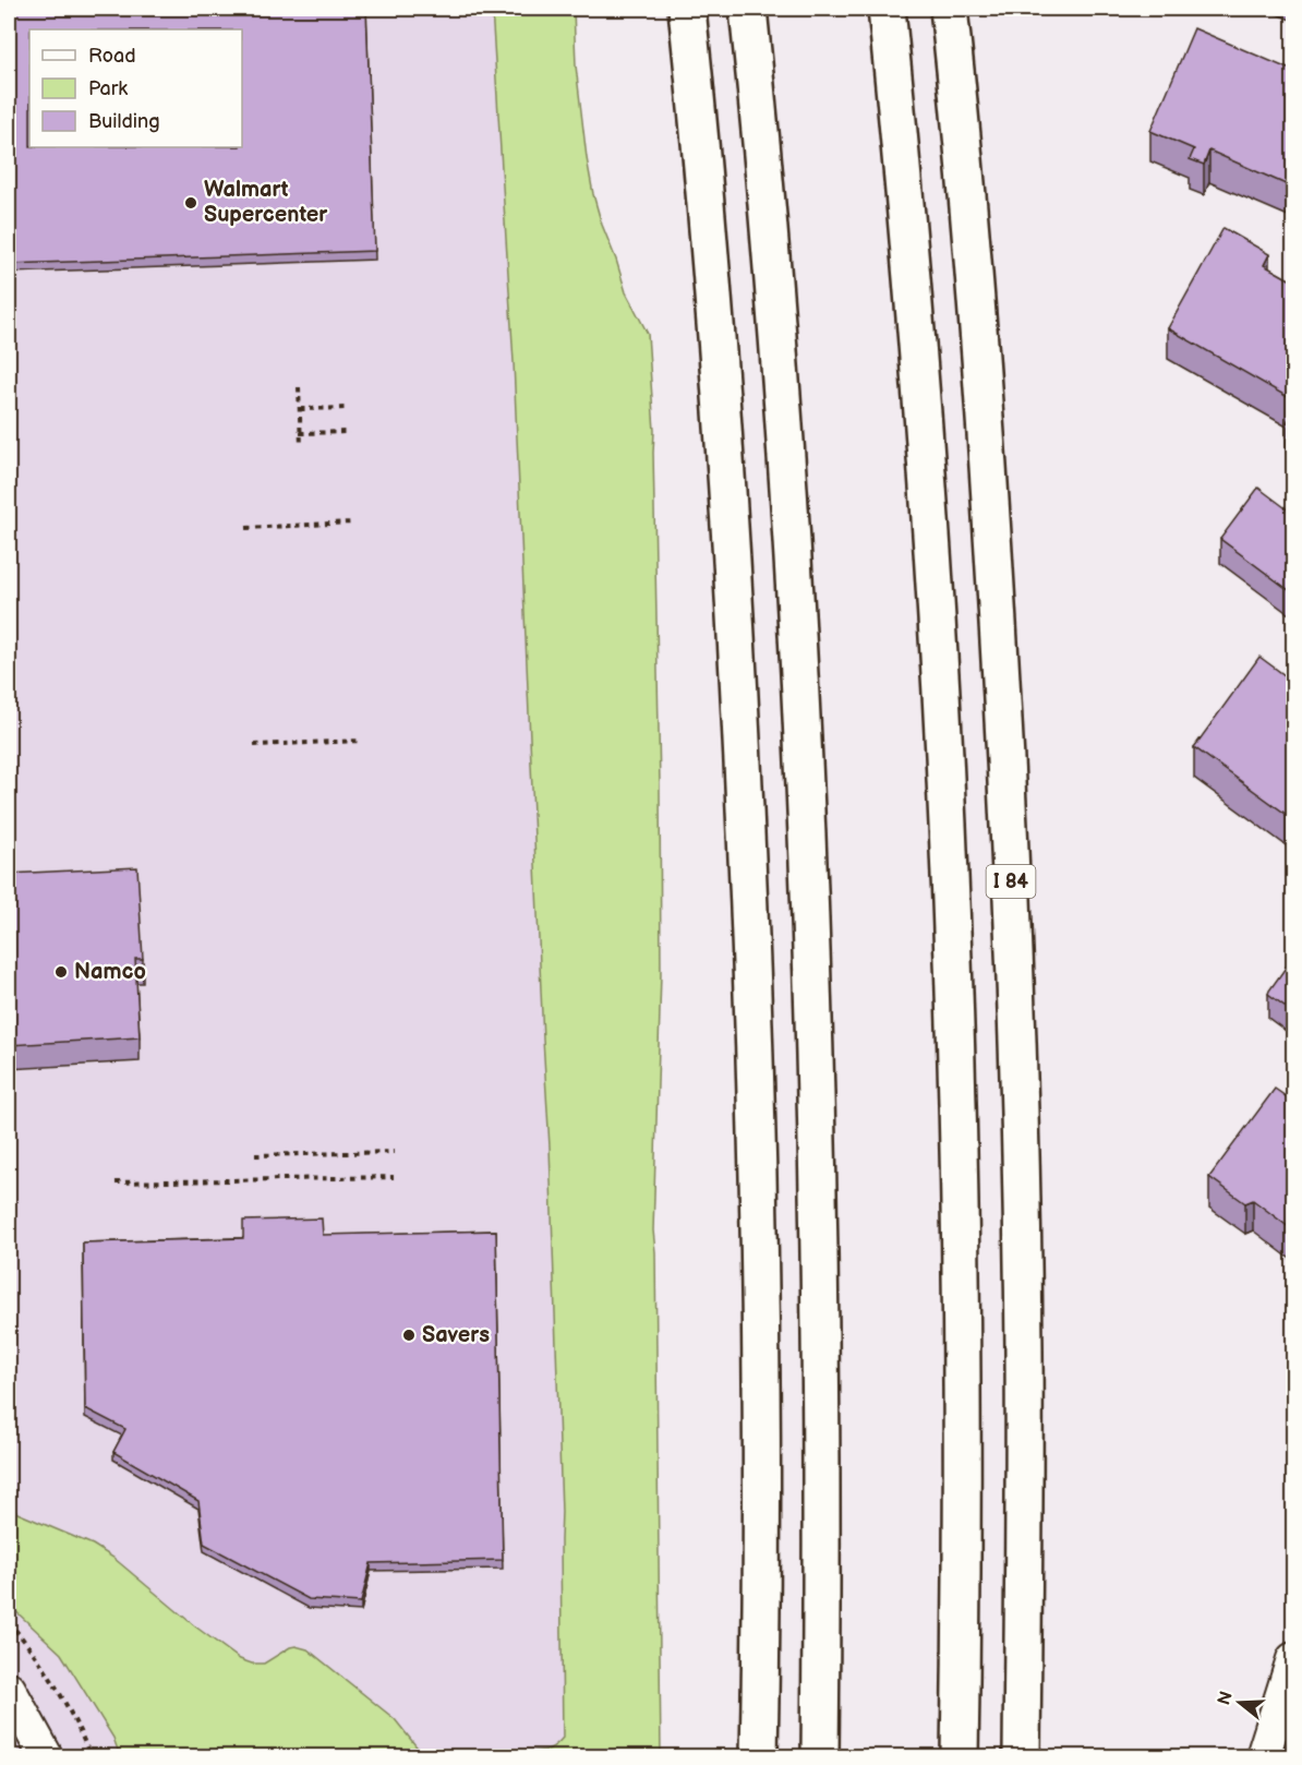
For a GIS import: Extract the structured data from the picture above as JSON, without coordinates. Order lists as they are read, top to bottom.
{
  "streets": {
    "highway": ["I 84"]
  },
  "places": ["Walmart Supercenter", "Namco", "Savers"],
  "legend": ["Road", "Park", "Building"],
  "north": "left"
}
